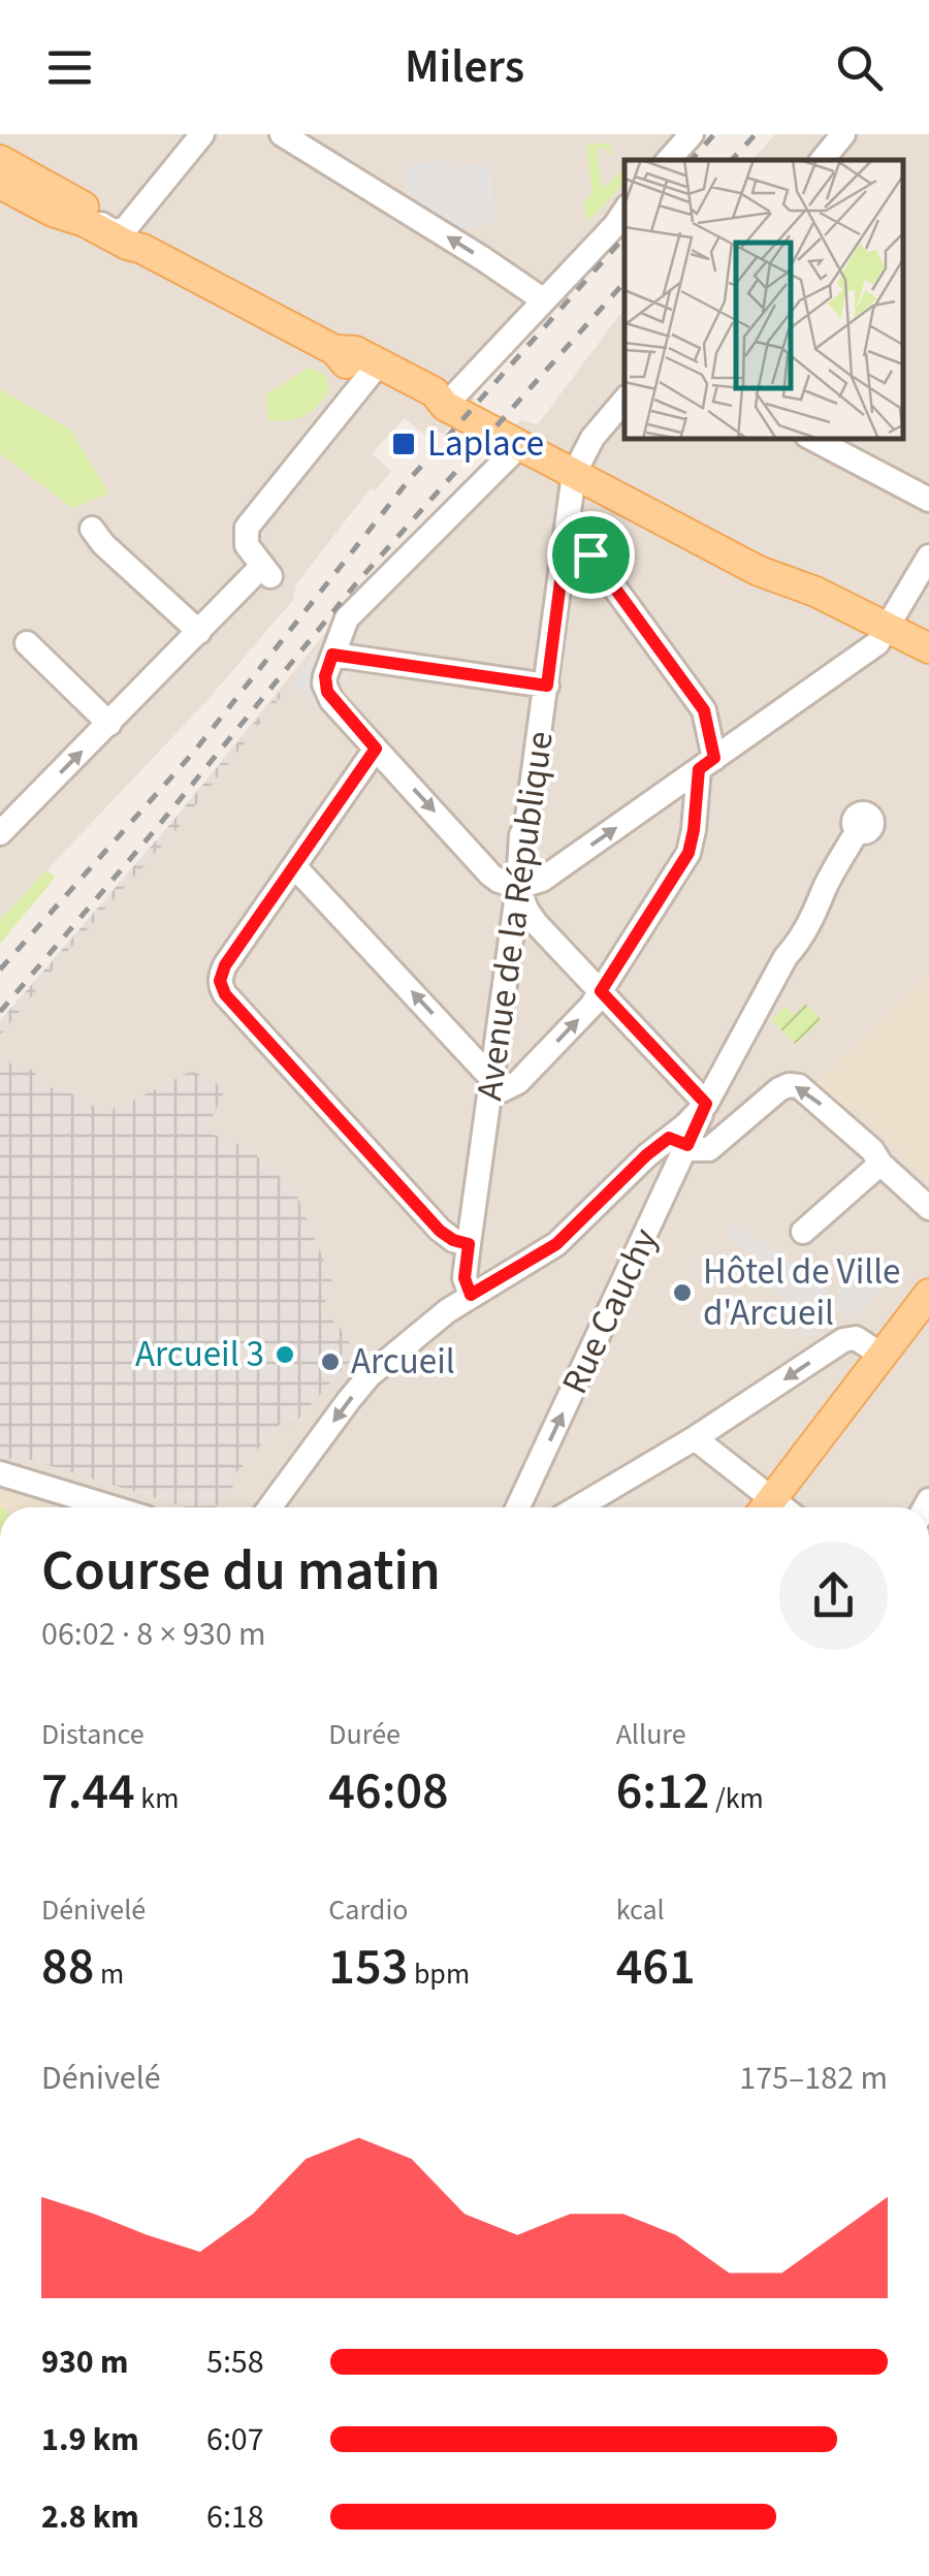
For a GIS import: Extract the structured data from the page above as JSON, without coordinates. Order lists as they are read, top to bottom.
{
  "streets": {
    "street": ["Avenue de la République", "Rue Cauchy"]
  },
  "places": {
    "transit": ["Laplace"],
    "other": ["Hôtel de Ville d'Arcueil", "Arcueil 3", "Arcueil"]
  },
  "page": {
    "header": "Milers",
    "heading": ["Course du matin", "06:02 · 8 × 930 m"],
    "stats": [
      ["Distance", "7.44 km"],
      ["Durée", "46:08"],
      ["Allure", "6:12 /km"],
      ["Dénivelé", "88 m"],
      ["Cardio", "153 bpm"],
      ["kcal", "461"]
    ],
    "chart": ["Dénivelé", "175–182 m"],
    "list": [
      {
        "name": "930 m",
        "note": "5:58"
      },
      {
        "name": "1.9 km",
        "note": "6:07"
      },
      {
        "name": "2.8 km",
        "note": "6:18"
      }
    ]
  }
}
